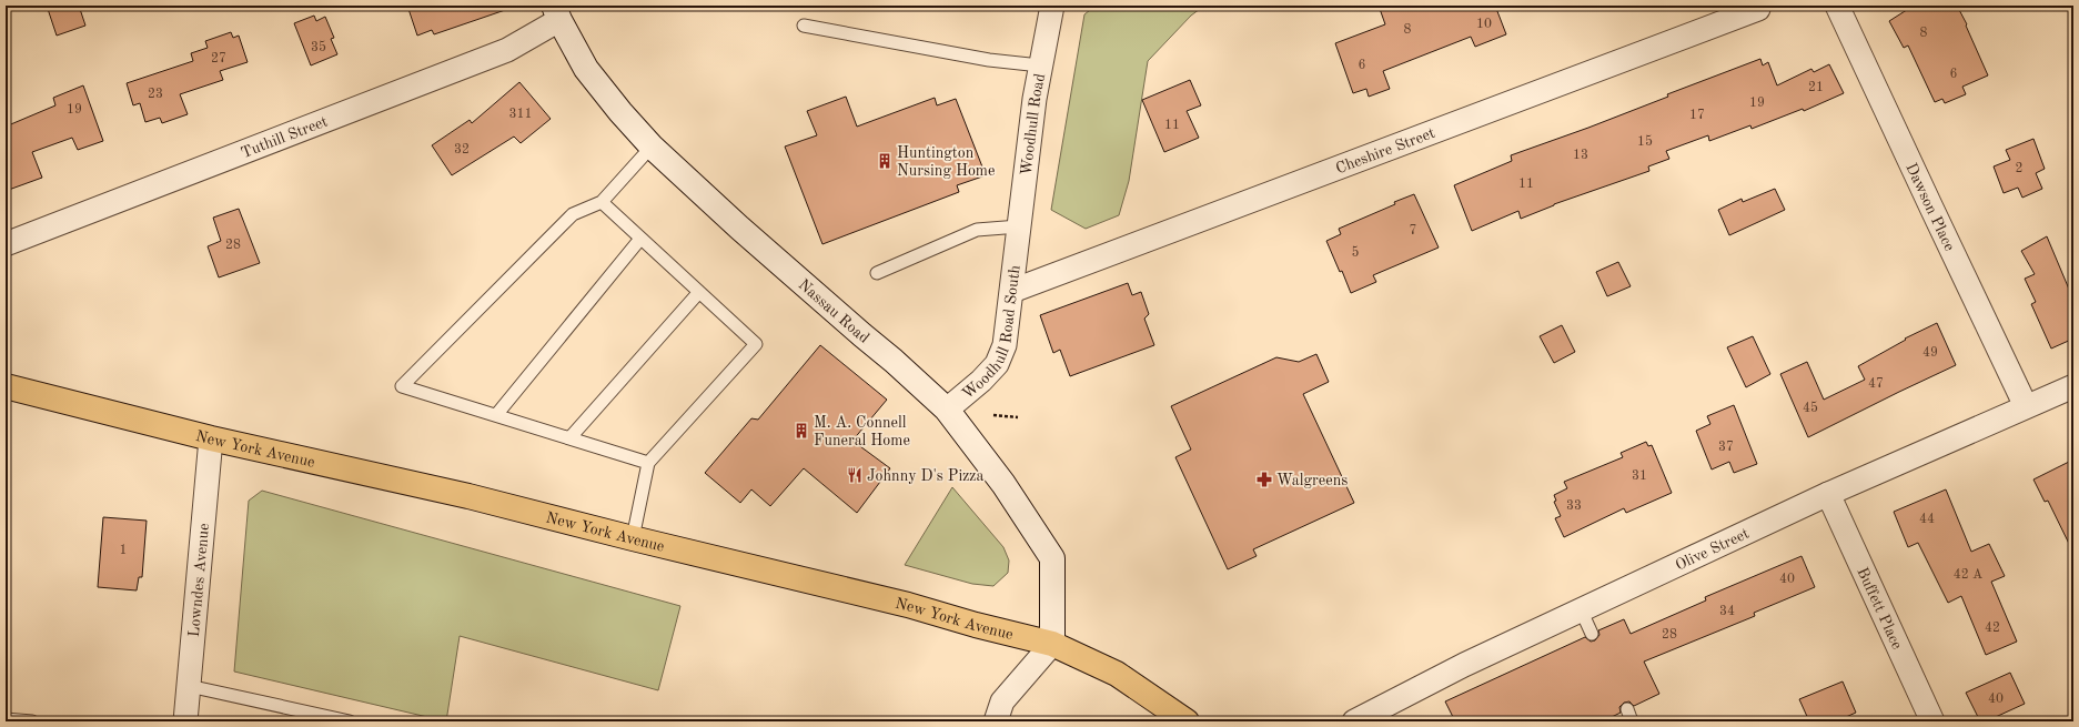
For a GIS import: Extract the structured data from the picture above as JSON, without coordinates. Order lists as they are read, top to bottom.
{
  "streets": {
    "main road": ["Nassau Road", "New York Avenue"],
    "street": [
      "Woodhull Road",
      "Tuthill Street",
      "Cheshire Street",
      "Dawson Place",
      "Woodhull Road South",
      "Olive Street",
      "Lowndes Avenue",
      "Buffett Place"
    ]
  },
  "crossings": [
    ["Woodhull Road", "Woodhull Road South"],
    ["Tuthill Street", "Nassau Road"],
    ["Cheshire Street", "Woodhull Road South"],
    ["Dawson Place", "Olive Street"],
    ["Nassau Road", "Woodhull Road South"],
    ["Nassau Road", "New York Avenue"],
    ["New York Avenue", "Lowndes Avenue"],
    ["Olive Street", "Buffett Place"]
  ],
  "places": {
    "building": ["Huntington Nursing Home", "M. A. Connell Funeral Home"],
    "restaurant": ["Johnny D's Pizza"],
    "pharmacy": ["Walgreens"]
  },
  "house_numbers": [
    "10",
    "8",
    "8",
    "35",
    "27",
    "6",
    "6",
    "21",
    "23",
    "19",
    "19",
    "311",
    "17",
    "11",
    "15",
    "32",
    "13",
    "2",
    "11",
    "7",
    "28",
    "5",
    "49",
    "47",
    "45",
    "37",
    "31",
    "33",
    "44",
    "1",
    "42 A",
    "40",
    "34",
    "42",
    "28",
    "40"
  ]
}
